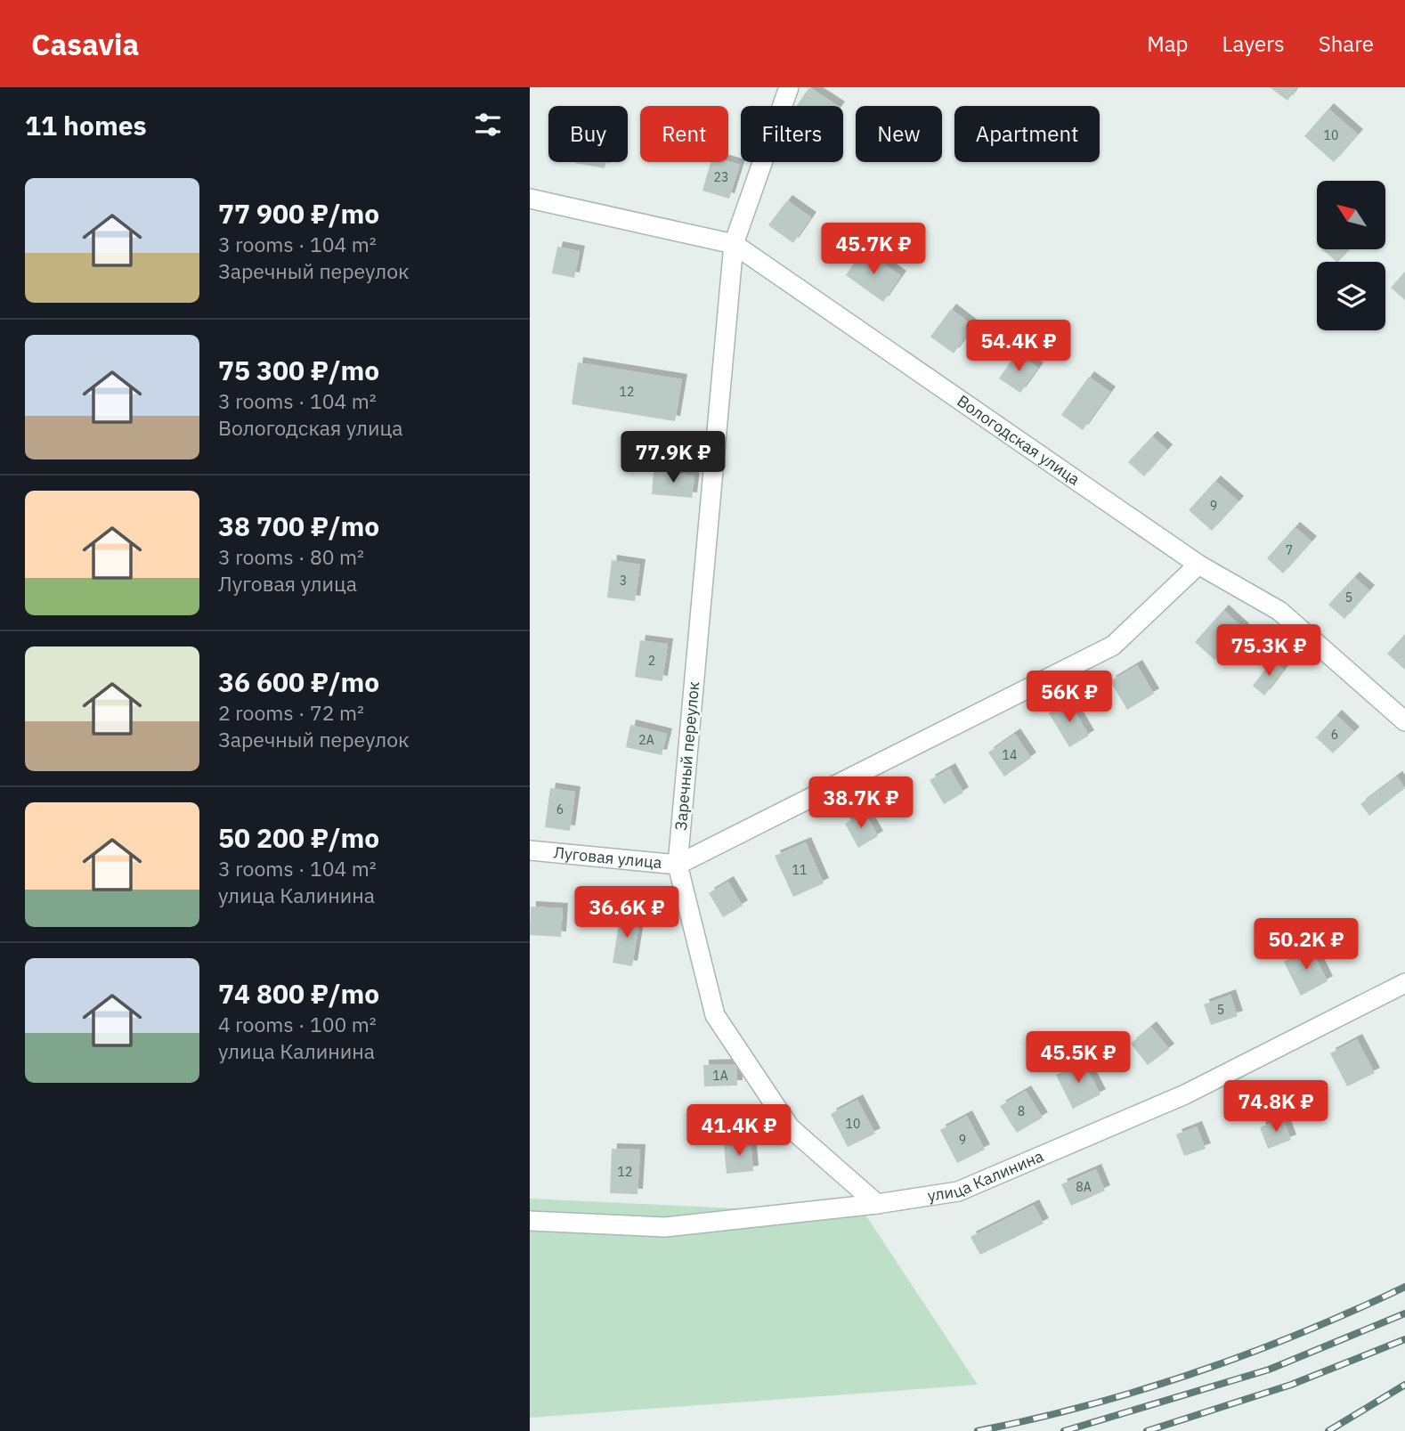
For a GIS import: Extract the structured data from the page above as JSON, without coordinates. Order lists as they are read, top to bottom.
{
  "streets": {
    "street": [
      "Вологодская улица",
      "Заречный переулок",
      "Луговая улица",
      "улица Калинина"
    ]
  },
  "crossings": [
    ["Вологодская улица", "Заречный переулок"],
    ["Вологодская улица", "Луговая улица"],
    ["Заречный переулок", "Луговая улица"],
    ["Заречный переулок", "улица Калинина"]
  ],
  "house_numbers": [
    "10",
    "23",
    "12",
    "9",
    "7",
    "3",
    "5",
    "2",
    "6",
    "2А",
    "14",
    "6",
    "11",
    "5",
    "1А",
    "8",
    "10",
    "9",
    "12",
    "8А"
  ],
  "north": "top left",
  "page": {
    "header": "Casavia",
    "nav": ["Map", "Layers", "Share"],
    "heading": "11 homes",
    "chip": [
      "Buy",
      "Rent",
      "Filters",
      "New",
      "Apartment"
    ],
    "list": [
      {
        "name": "77 900 ₽/mo",
        "note": "3 rooms · 104 m² · Заречный переулок"
      },
      {
        "name": "75 300 ₽/mo",
        "note": "3 rooms · 104 m² · Вологодская улица"
      },
      {
        "name": "38 700 ₽/mo",
        "note": "3 rooms · 80 m² · Луговая улица"
      },
      {
        "name": "36 600 ₽/mo",
        "note": "2 rooms · 72 m² · Заречный переулок"
      },
      {
        "name": "50 200 ₽/mo",
        "note": "3 rooms · 104 m² · улица Калинина"
      },
      {
        "name": "74 800 ₽/mo",
        "note": "4 rooms · 100 m² · улица Калинина"
      }
    ],
    "price": [
      "45.7K ₽",
      "54.4K ₽",
      "77.9K ₽",
      "75.3K ₽",
      "56K ₽",
      "38.7K ₽",
      "36.6K ₽",
      "50.2K ₽",
      "45.5K ₽",
      "74.8K ₽",
      "41.4K ₽"
    ]
  }
}
